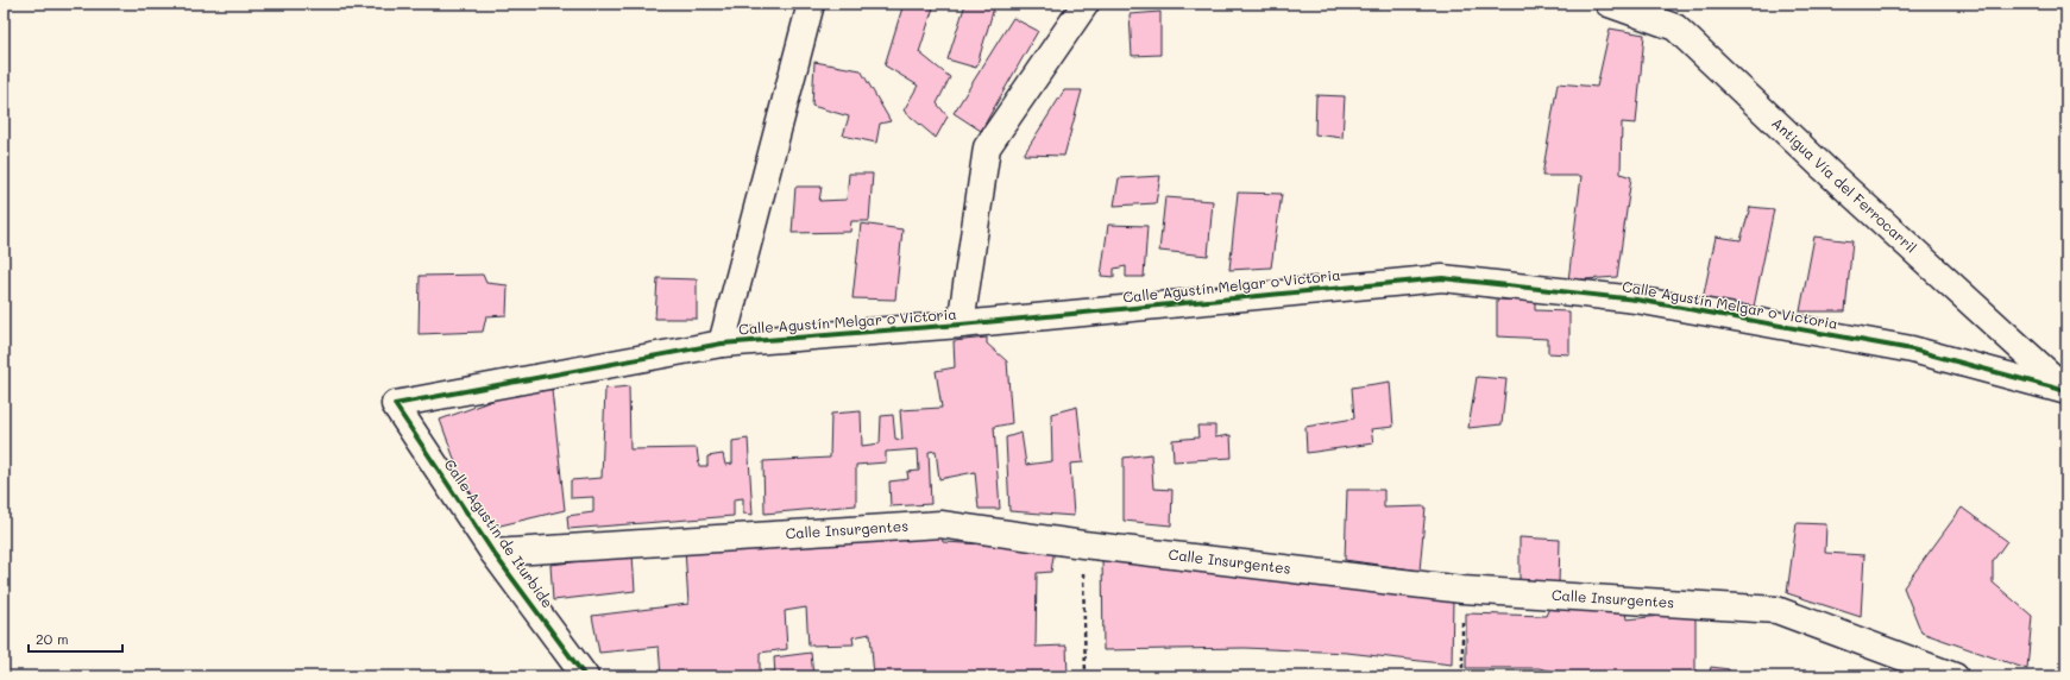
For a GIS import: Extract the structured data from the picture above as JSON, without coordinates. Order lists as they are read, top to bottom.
{
  "streets": {
    "street": [
      "Antigua Vía del Ferrocarril",
      "Calle Agustín Melgar o Victoria",
      "Calle Insurgentes",
      "Calle Agustín de Iturbide"
    ]
  },
  "crossings": [
    ["Antigua Vía del Ferrocarril", "Calle Agustín Melgar o Victoria"],
    ["Calle Agustín Melgar o Victoria", "Calle Agustín de Iturbide"],
    ["Calle Insurgentes", "Calle Agustín de Iturbide"]
  ],
  "scale_bar": "20 m"
}
